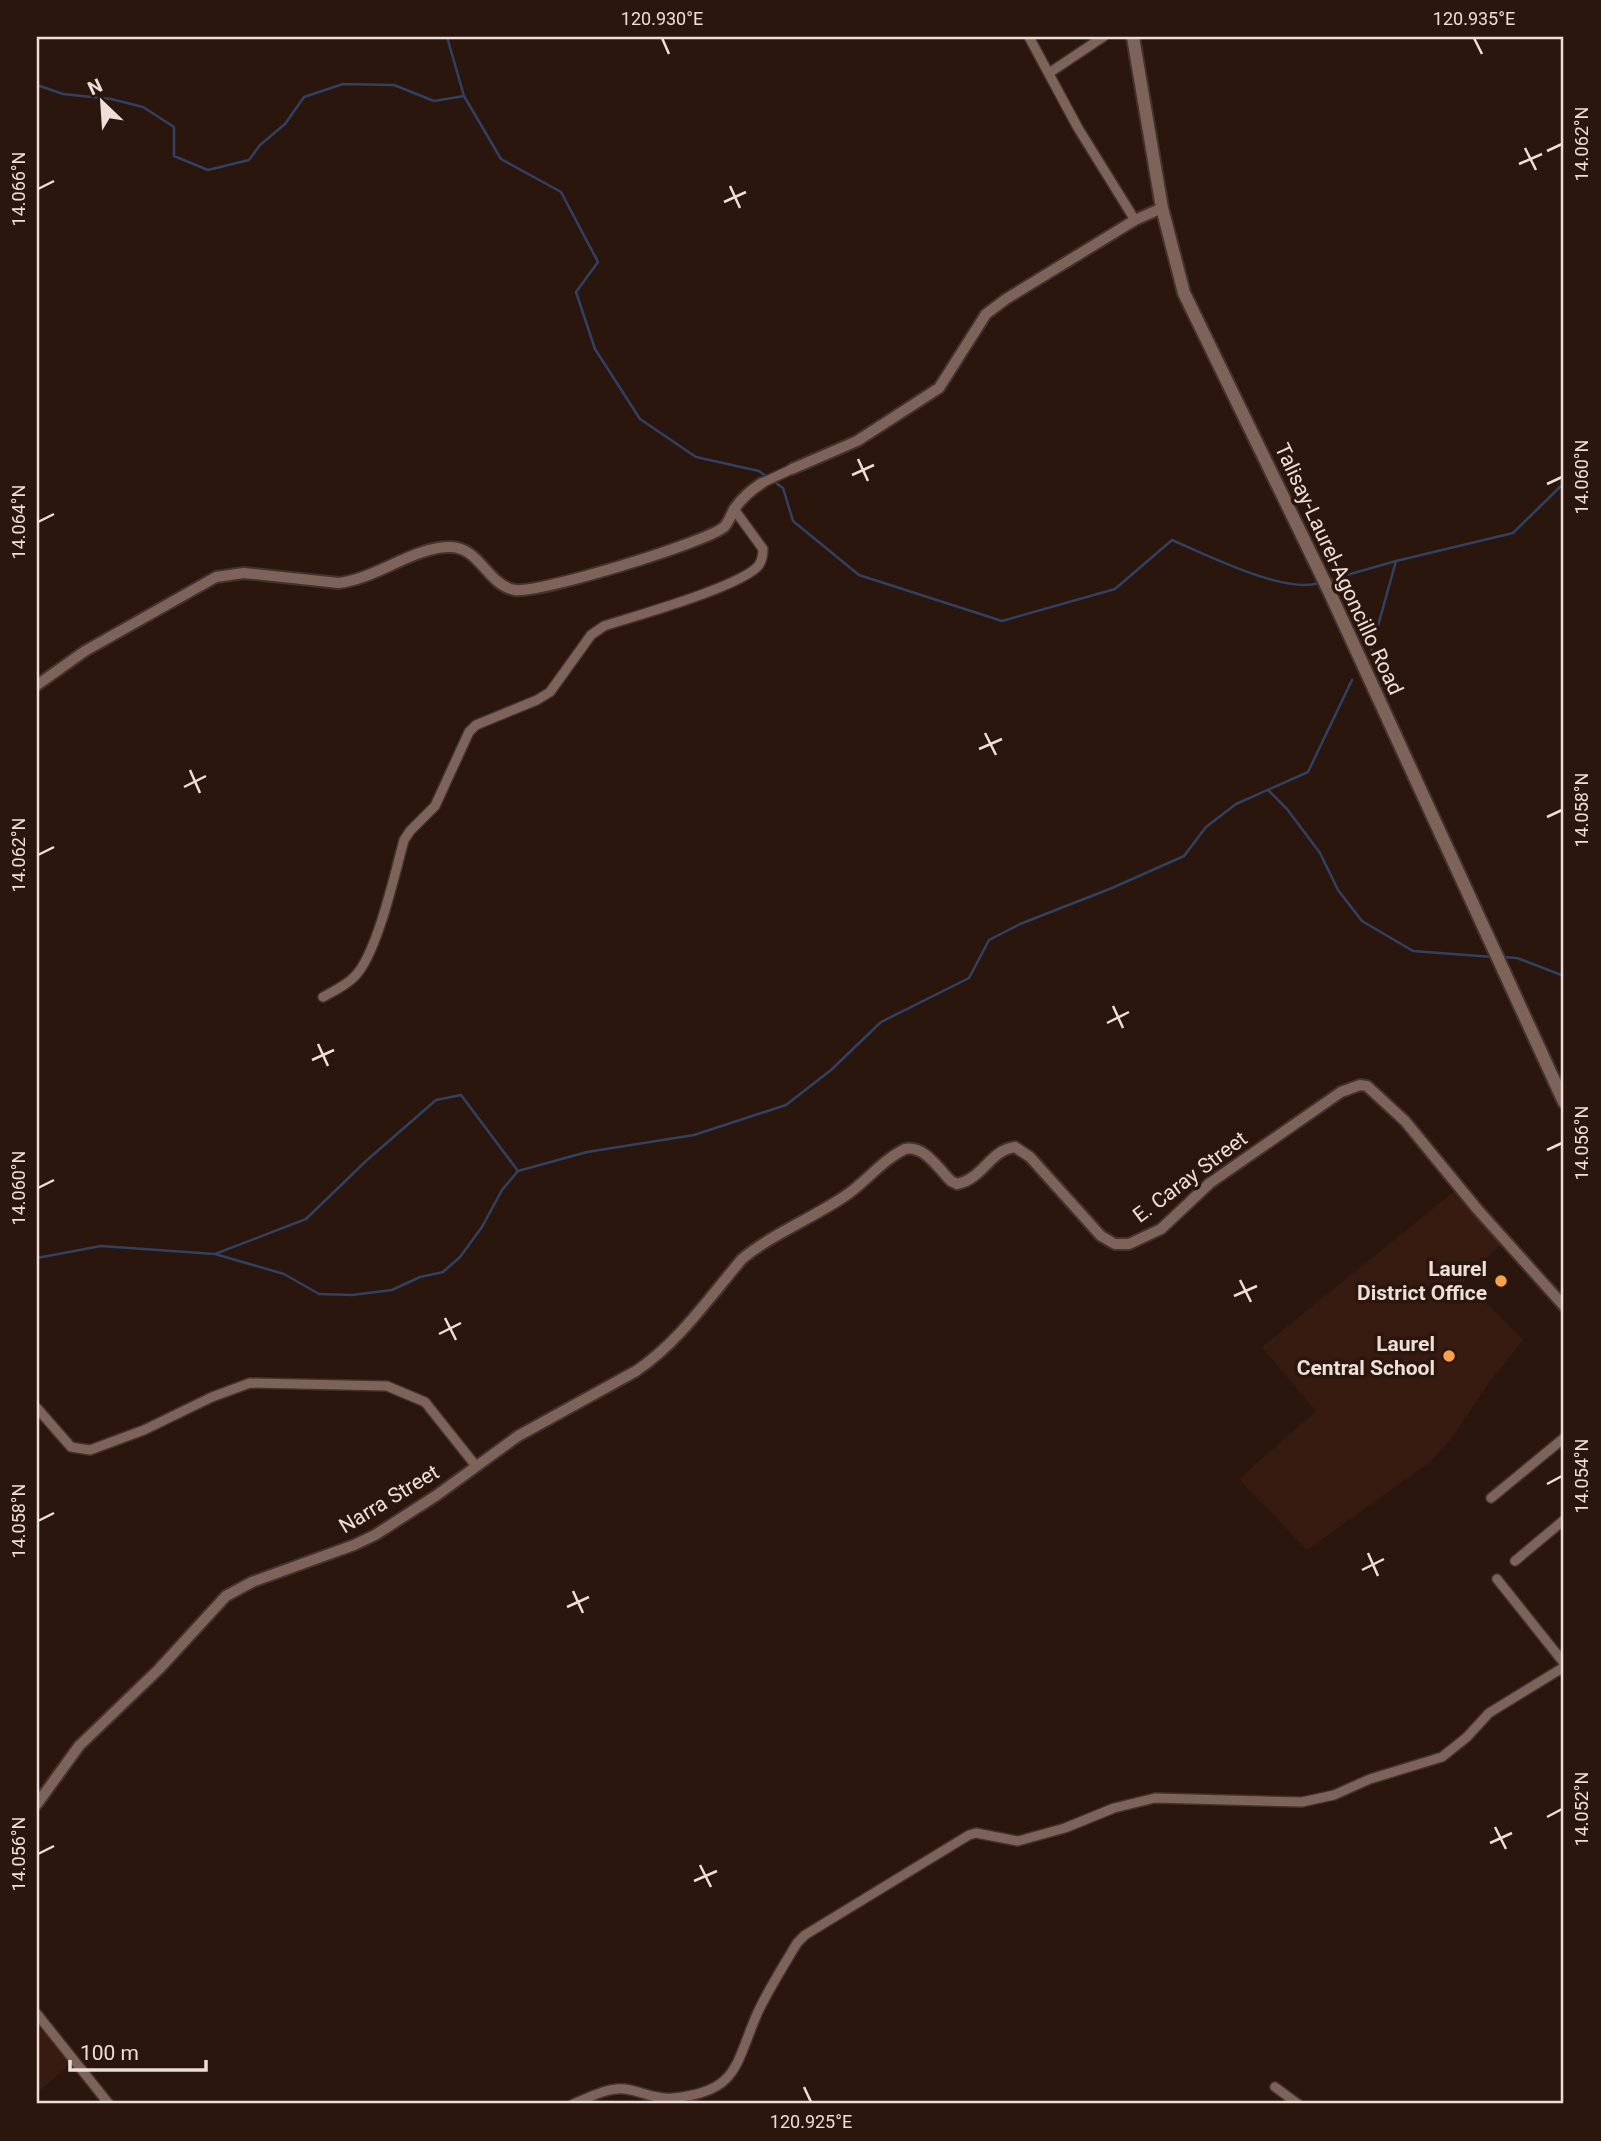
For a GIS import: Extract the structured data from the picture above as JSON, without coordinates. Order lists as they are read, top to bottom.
{
  "streets": {
    "main road": ["Talisay-Laurel-Agoncillo Road"],
    "street": ["E. Caray Street", "Narra Street"]
  },
  "crossings": [
    ["E. Caray Street", "Narra Street"]
  ],
  "places": ["Laurel District Office", "Laurel Central School"],
  "scale_bar": "100 m",
  "north": "top left",
  "coordinates": [
    "120.930°E",
    "120.935°E",
    "14.062°N",
    "14.066°N",
    "14.060°N",
    "14.064°N",
    "14.058°N",
    "14.056°N",
    "14.054°N",
    "14.052°N",
    "120.925°E"
  ]
}
